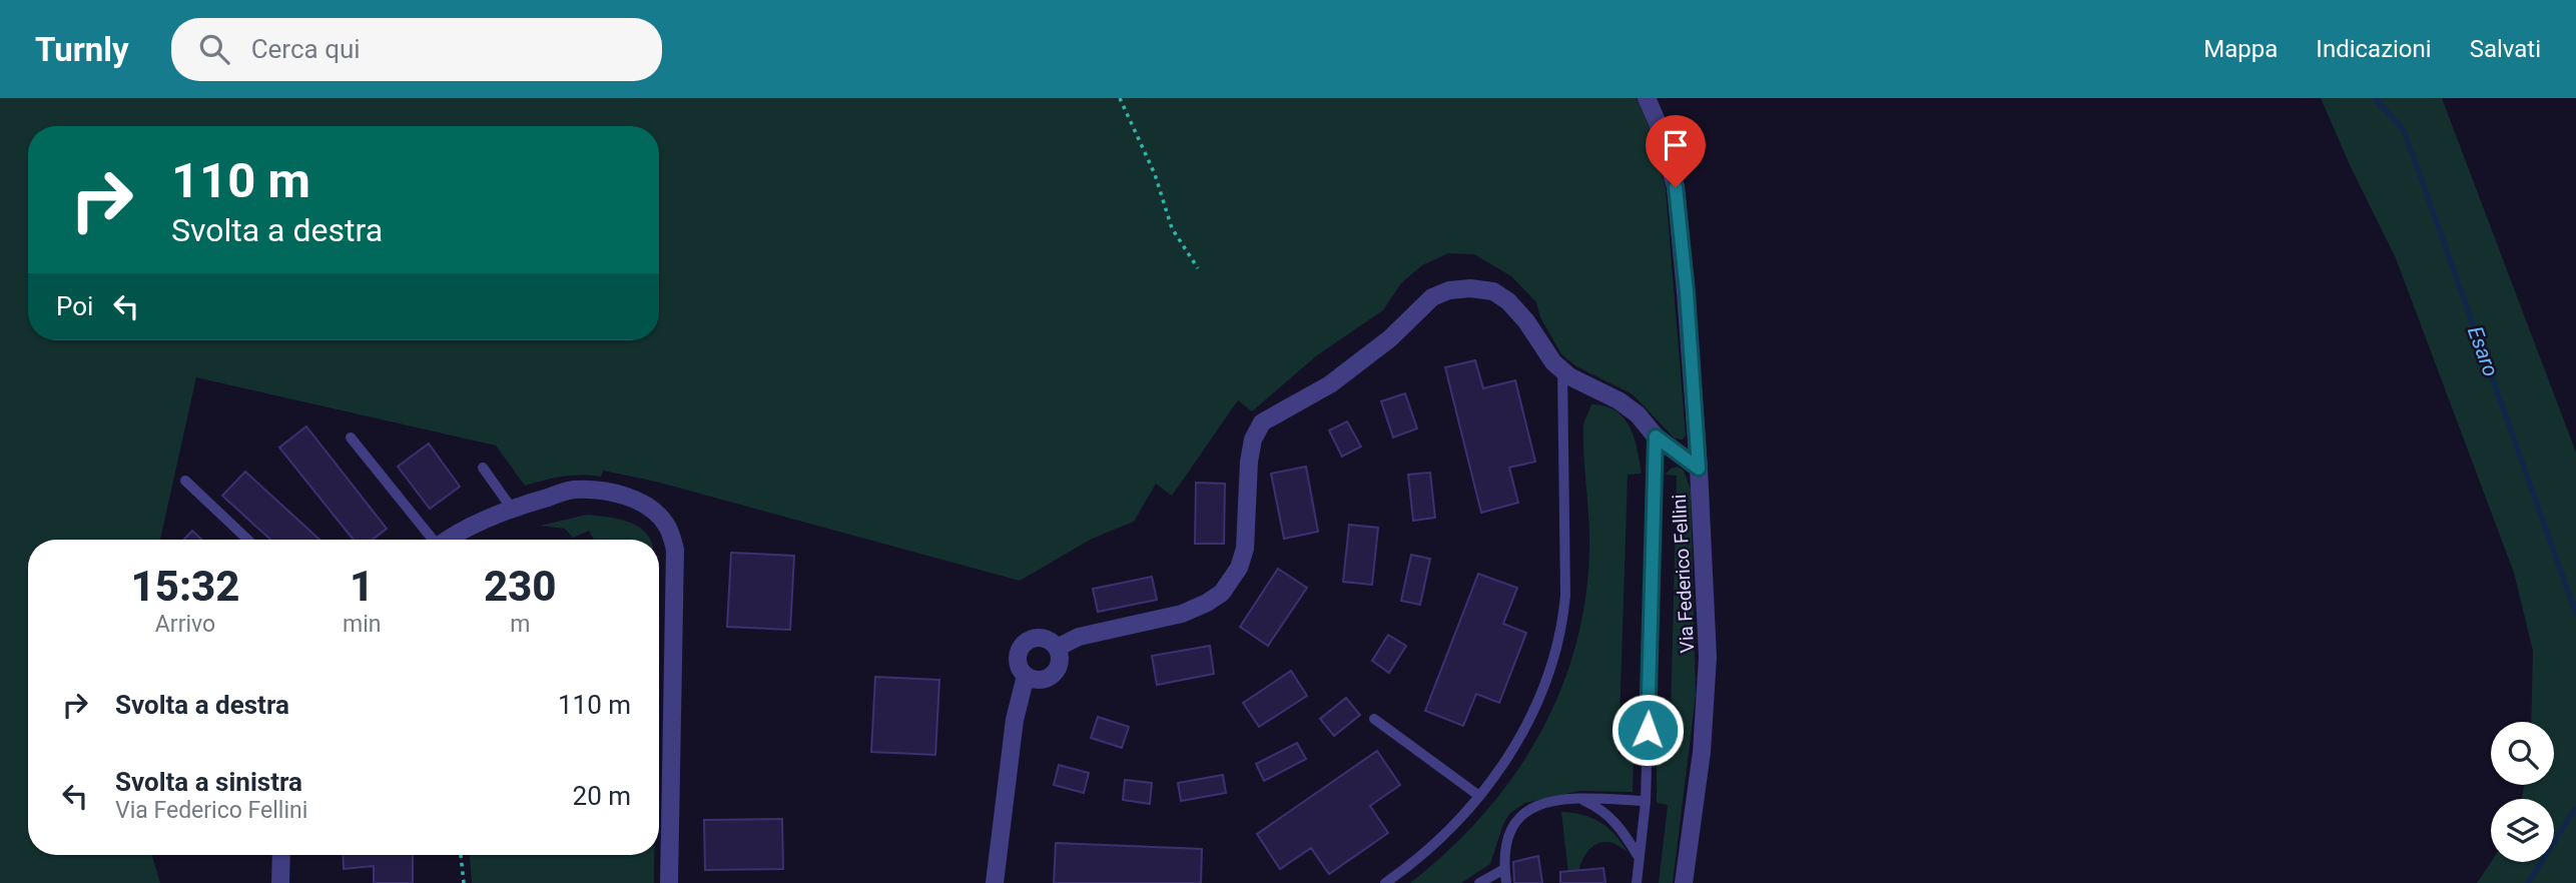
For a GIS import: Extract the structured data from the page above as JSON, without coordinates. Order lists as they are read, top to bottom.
{
  "streets": {
    "street": ["Via Federico Fellini"]
  },
  "water": ["Esaro"],
  "page": {
    "header": "Turnly",
    "search": "Cerca qui",
    "nav": ["Mappa", "Indicazioni", "Salvati"],
    "turn": ["110 m", "Svolta a destra"],
    "then": "Poi",
    "eta": [
      "15:32",
      "Arrivo",
      "1",
      "min",
      "230",
      "m"
    ],
    "list": [
      {
        "name": "Svolta a destra",
        "value": "110 m"
      },
      {
        "name": "Svolta a sinistra",
        "note": "Via Federico Fellini",
        "value": "20 m"
      }
    ]
  }
}
